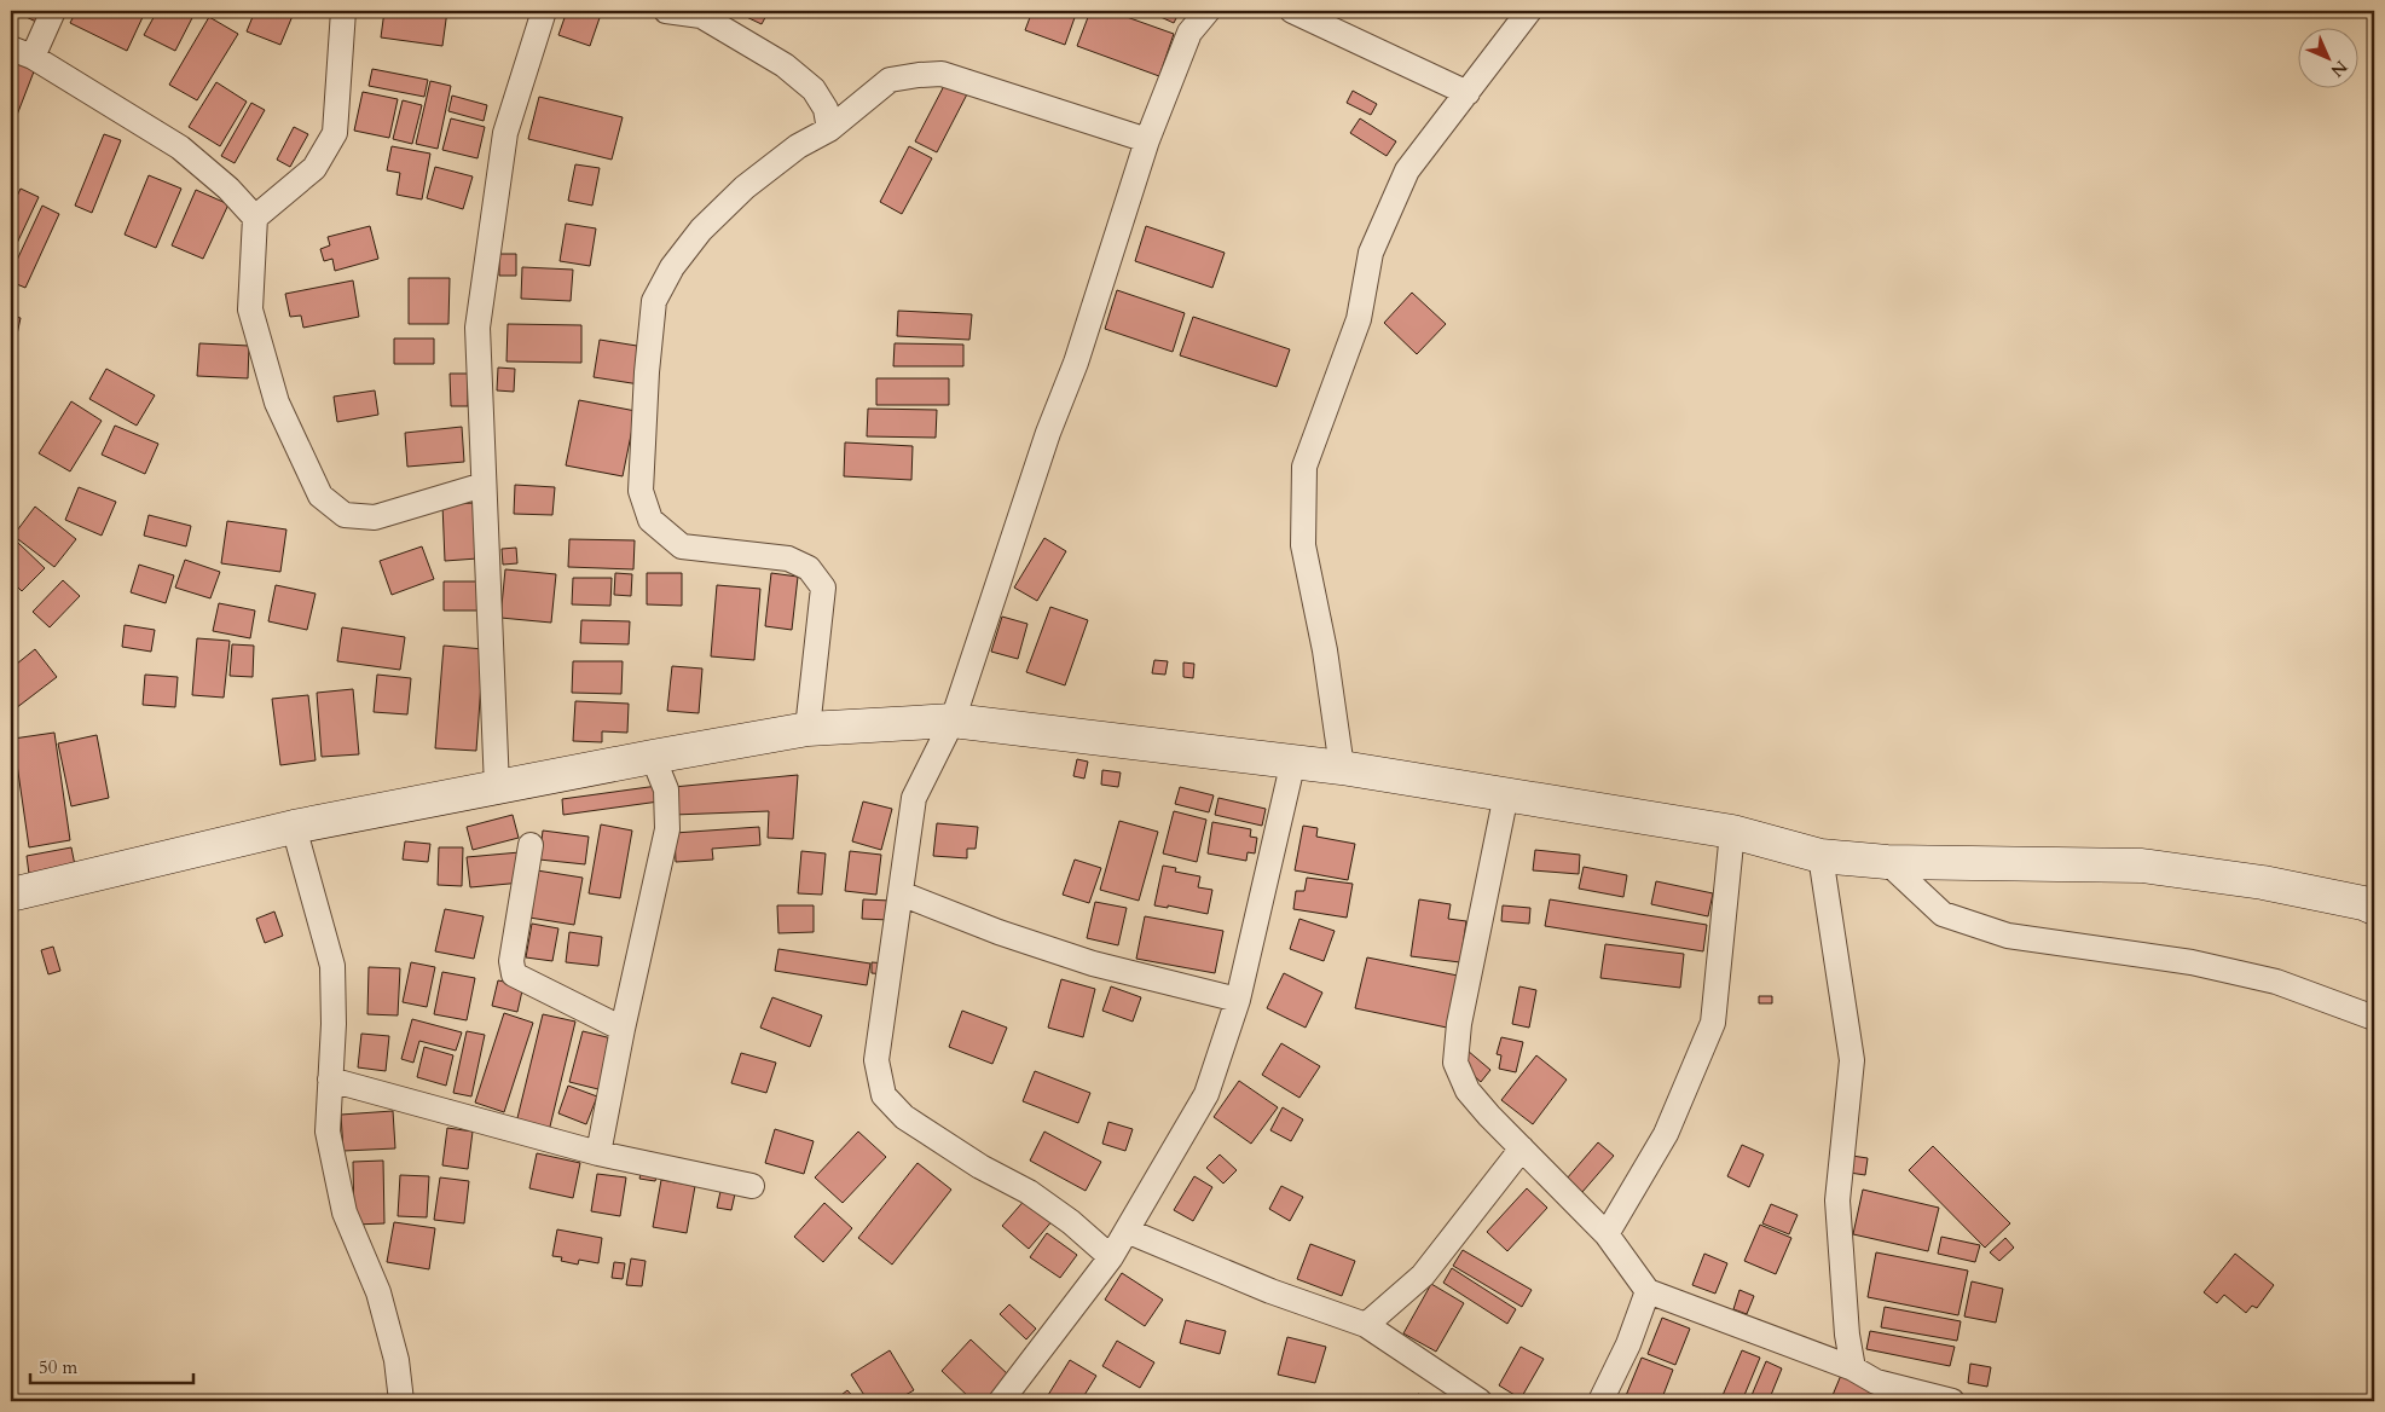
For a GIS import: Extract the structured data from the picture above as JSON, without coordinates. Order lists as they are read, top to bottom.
{
  "scale_bar": "50 m",
  "north": "bottom right"
}
